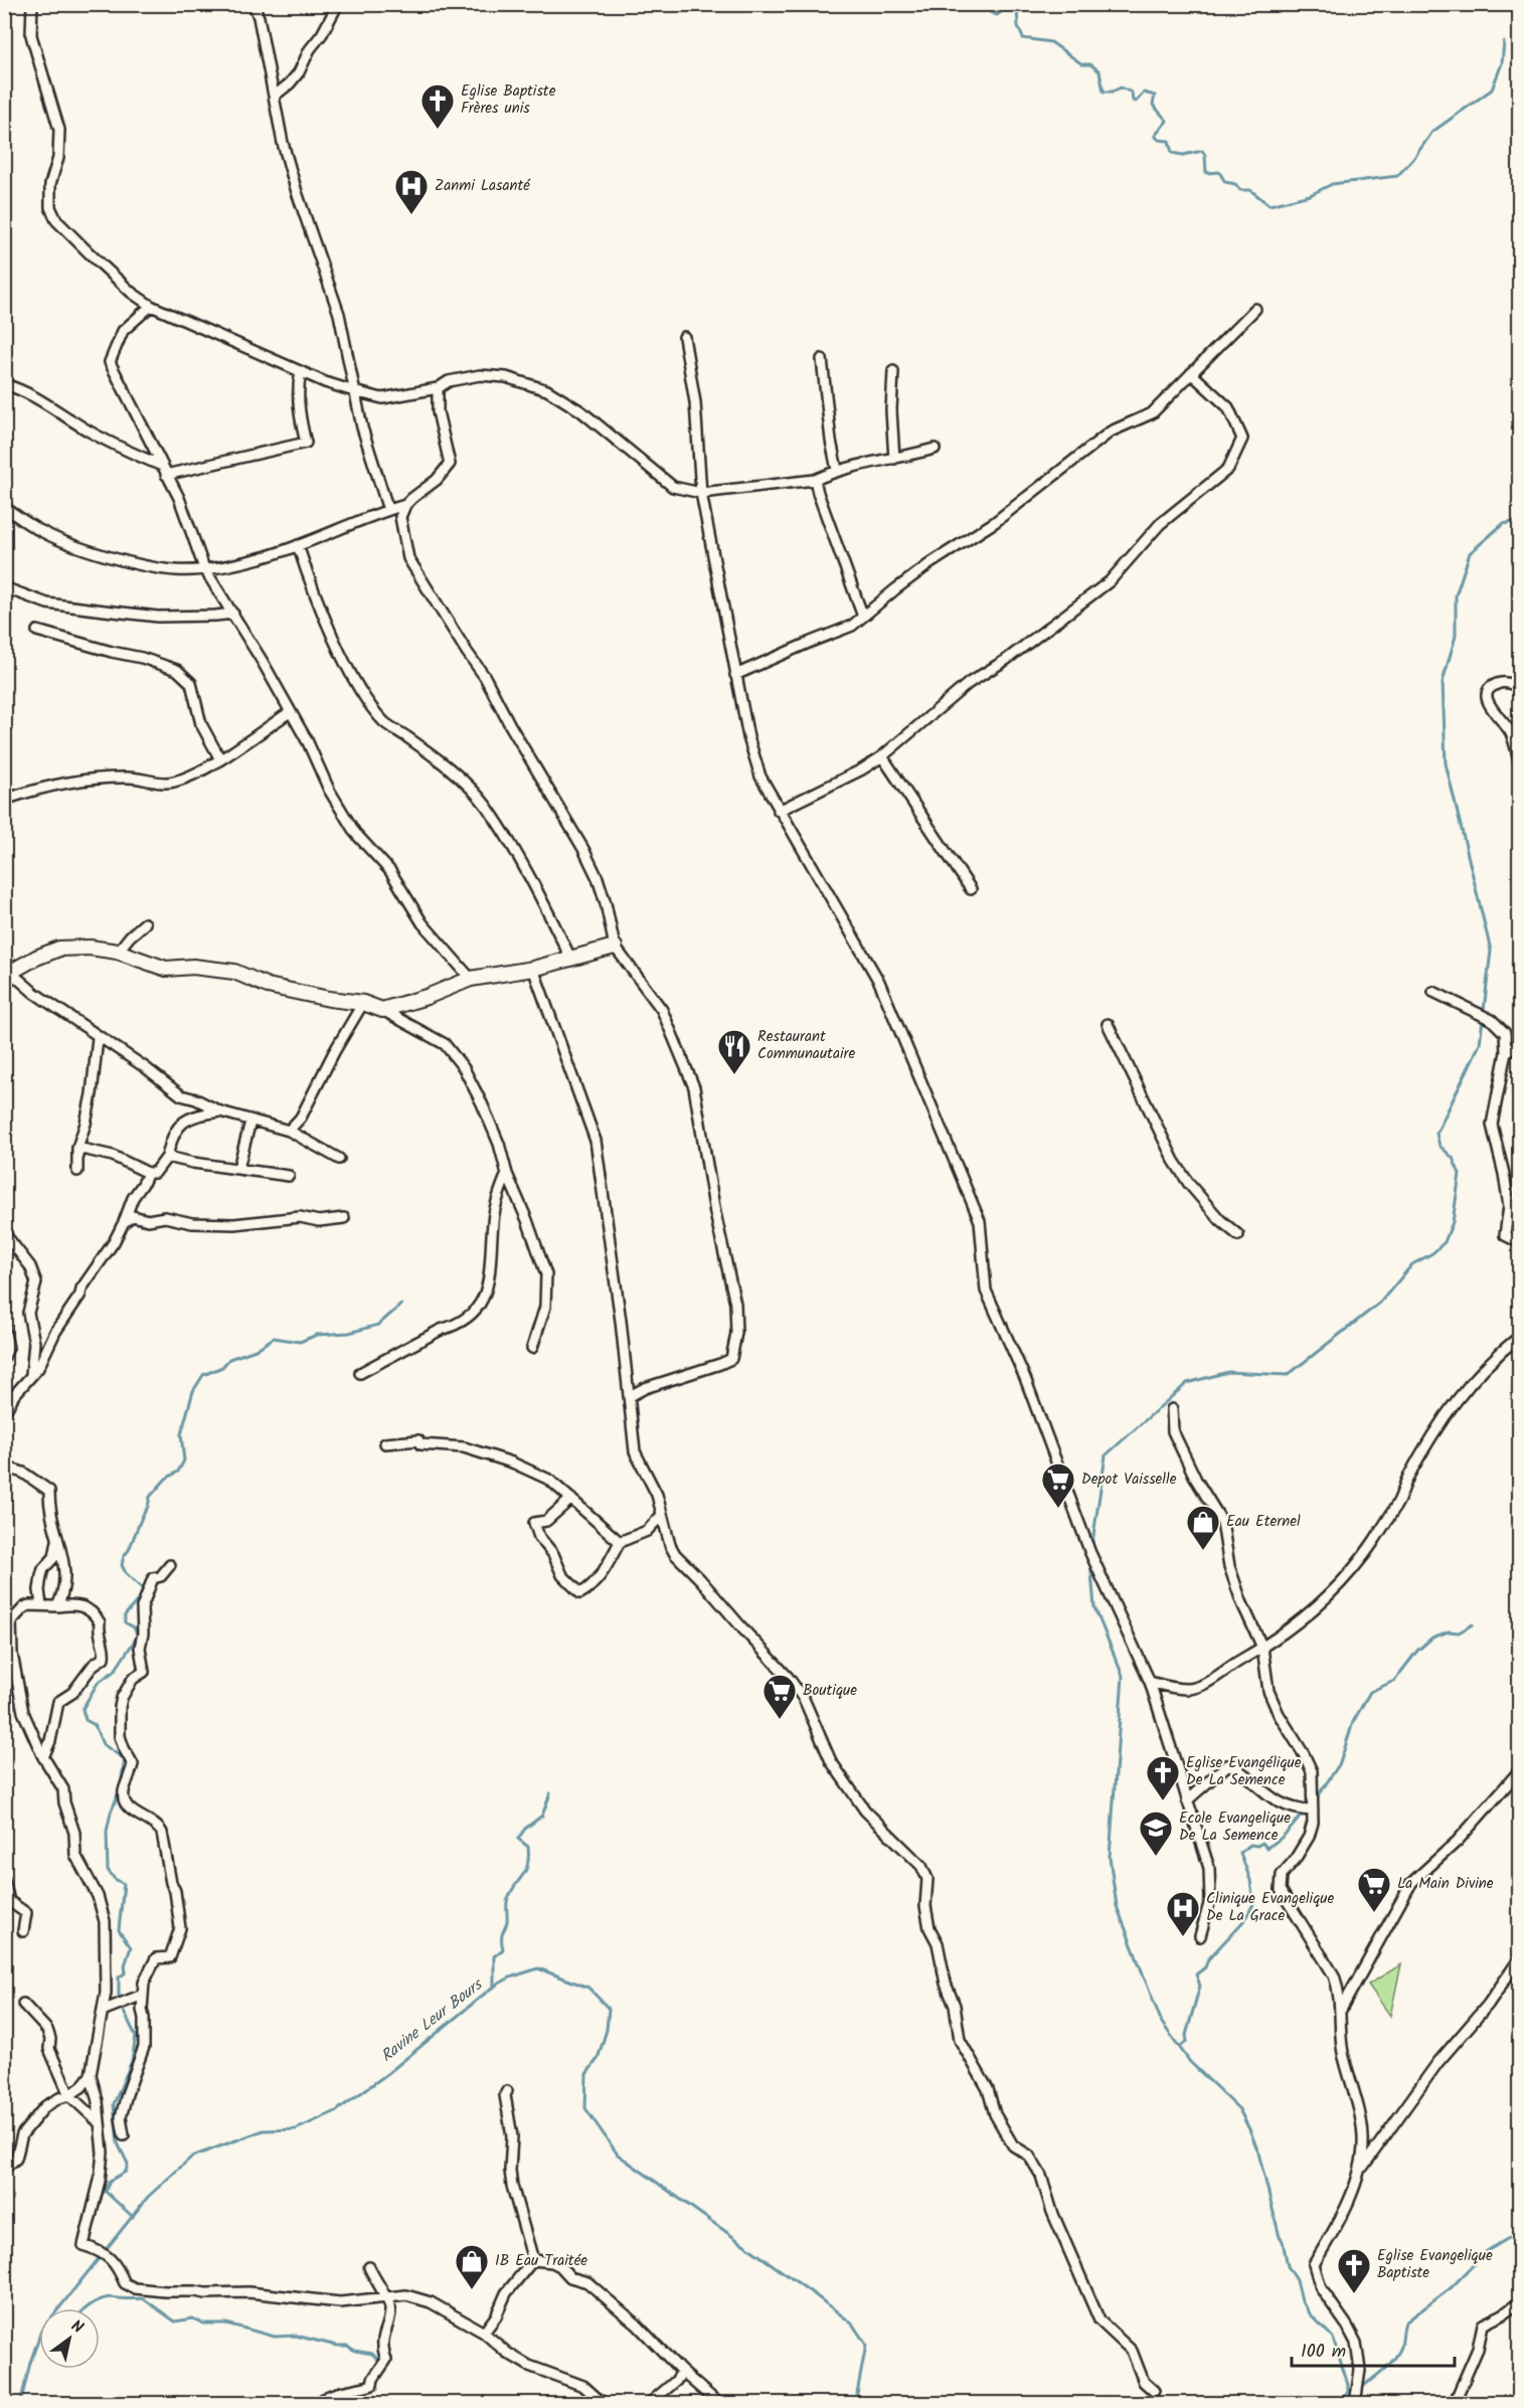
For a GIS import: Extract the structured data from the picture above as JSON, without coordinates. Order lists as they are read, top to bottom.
{
  "water": ["Ravine Leur Bours"],
  "places": {
    "church": ["Eglise Baptiste Frères unis", "Eglise Evangélique De La Semence", "Eglise Evangelique Baptiste"],
    "hospital": ["Zanmi Lasanté", "Clinique Evangelique De La Grace"],
    "restaurant": ["Restaurant Communautaire"],
    "supermarket": ["Depot Vaisselle", "Boutique", "La Main Divine"],
    "shop": ["Eau Eternel", "IB Eau Traitée"],
    "school or university": ["Ecole Evangelique De La Semence"]
  },
  "scale_bar": "100 m",
  "north": "top right"
}
